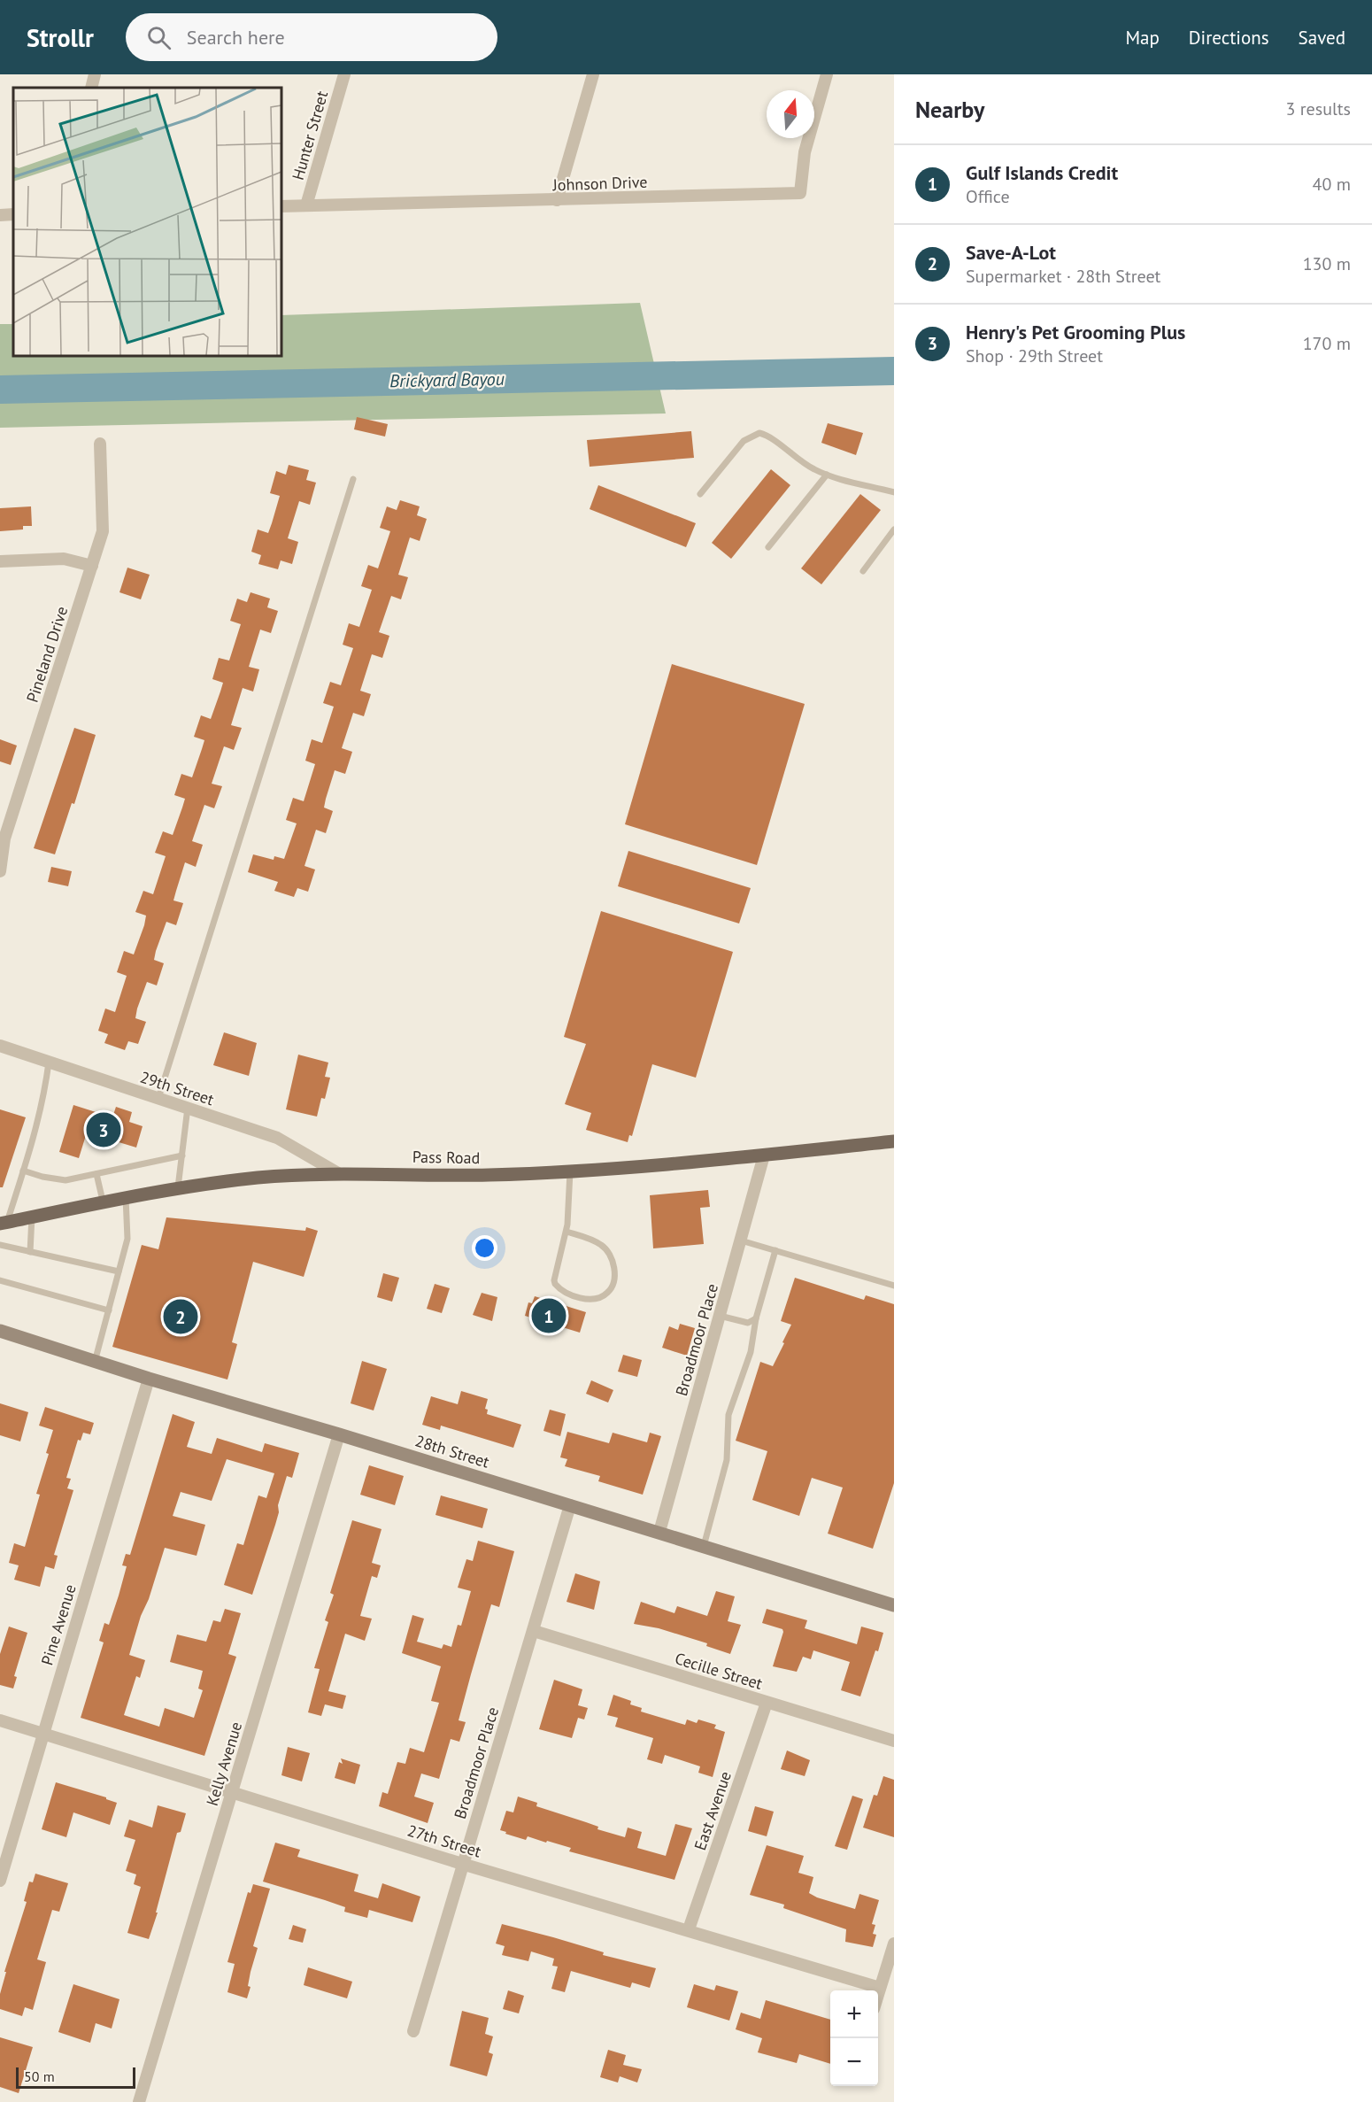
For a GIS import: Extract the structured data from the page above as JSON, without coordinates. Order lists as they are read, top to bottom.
{
  "streets": {
    "main road": ["Pass Road"],
    "street": [
      "Hunter Street",
      "Johnson Drive",
      "Pineland Drive",
      "29th Street",
      "Broadmoor Place",
      "28th Street",
      "Pine Avenue",
      "Cecille Street",
      "Kelly Avenue",
      "East Avenue",
      "27th Street"
    ]
  },
  "crossings": [
    ["Hunter Street", "Johnson Drive"],
    ["29th Street", "Pass Road"],
    ["Pass Road", "Broadmoor Place"],
    ["Broadmoor Place", "28th Street"],
    ["Broadmoor Place", "Cecille Street"],
    ["Broadmoor Place", "27th Street"],
    ["28th Street", "Pine Avenue"],
    ["28th Street", "Kelly Avenue"],
    ["Pine Avenue", "27th Street"],
    ["Cecille Street", "East Avenue"],
    ["Kelly Avenue", "27th Street"],
    ["East Avenue", "27th Street"]
  ],
  "water": ["Brickyard Bayou"],
  "scale_bar": "50 m",
  "north": "top",
  "page": {
    "header": "Strollr",
    "search": "Search here",
    "nav": ["Map", "Directions", "Saved"],
    "heading": ["Nearby", "3 results"],
    "list": [
      {
        "mark": "1",
        "name": "Gulf Islands Credit",
        "note": "Office",
        "value": "40 m"
      },
      {
        "mark": "2",
        "name": "Save-A-Lot",
        "note": "Supermarket · 28th Street",
        "value": "130 m"
      },
      {
        "mark": "3",
        "name": "Henry's Pet Grooming Plus",
        "note": "Shop · 29th Street",
        "value": "170 m"
      }
    ],
    "pins": ["3", "1", "2"],
    "map_buttons": ["+", "−"],
    "scale": "50 m"
  }
}
